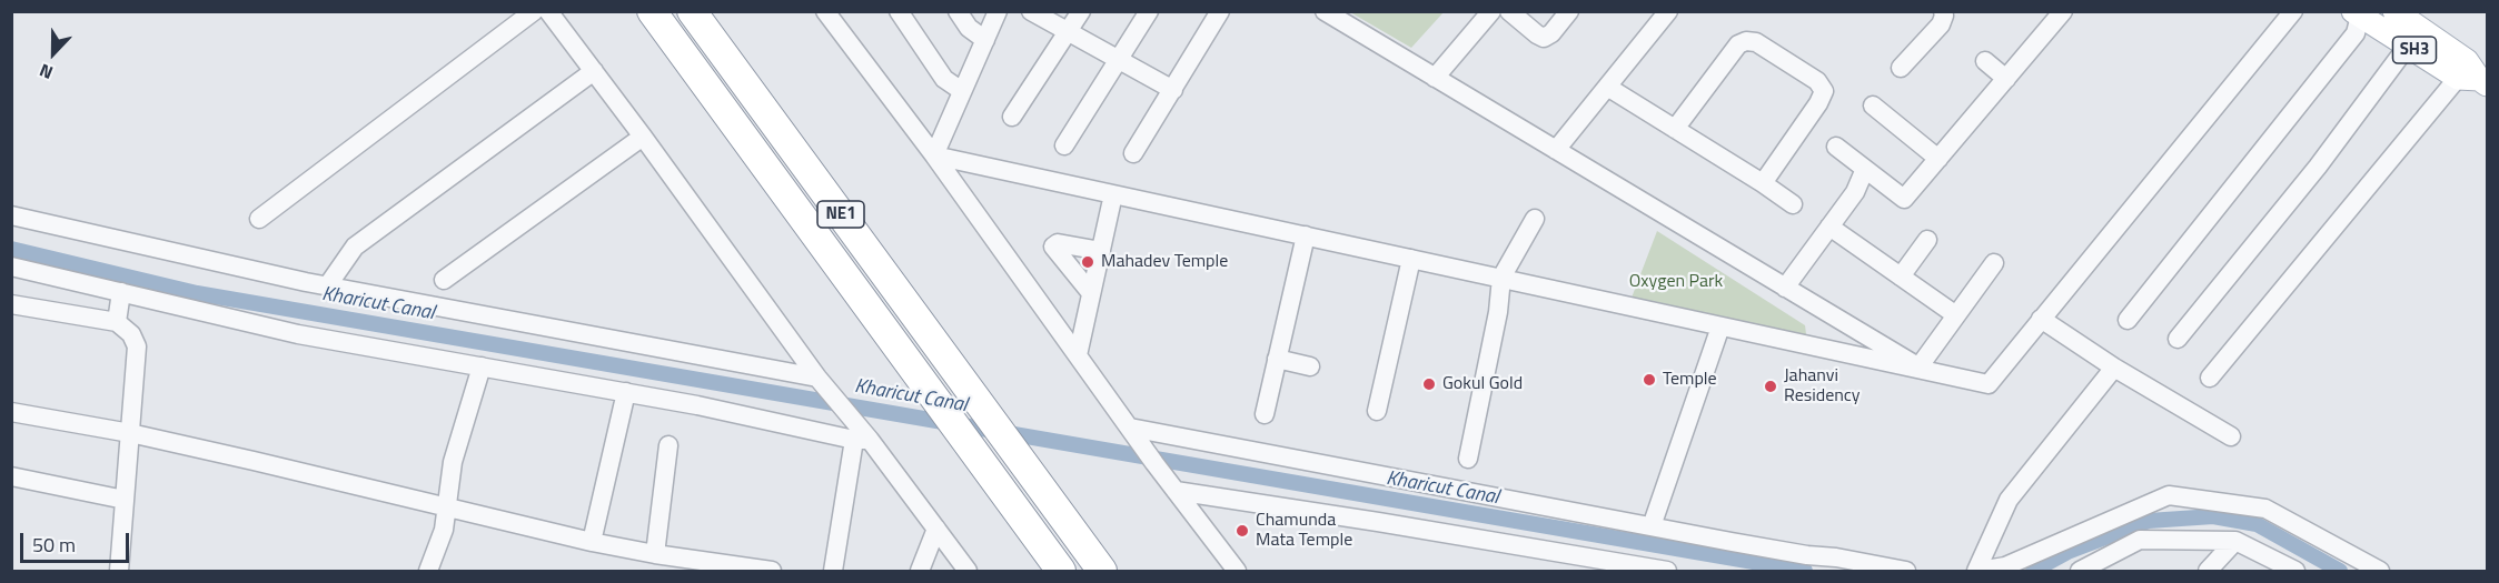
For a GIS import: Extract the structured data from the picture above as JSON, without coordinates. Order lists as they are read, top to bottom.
{
  "streets": {
    "highway": ["NE1"],
    "main road": ["SH3"]
  },
  "water": ["Kharicut Canal"],
  "parks": ["Oxygen Park"],
  "places": [
    "Mahadev Temple",
    "Temple",
    "Gokul Gold",
    "Jahanvi Residency",
    "Chamunda Mata Temple"
  ],
  "scale_bar": "50 m",
  "north": "bottom"
}
